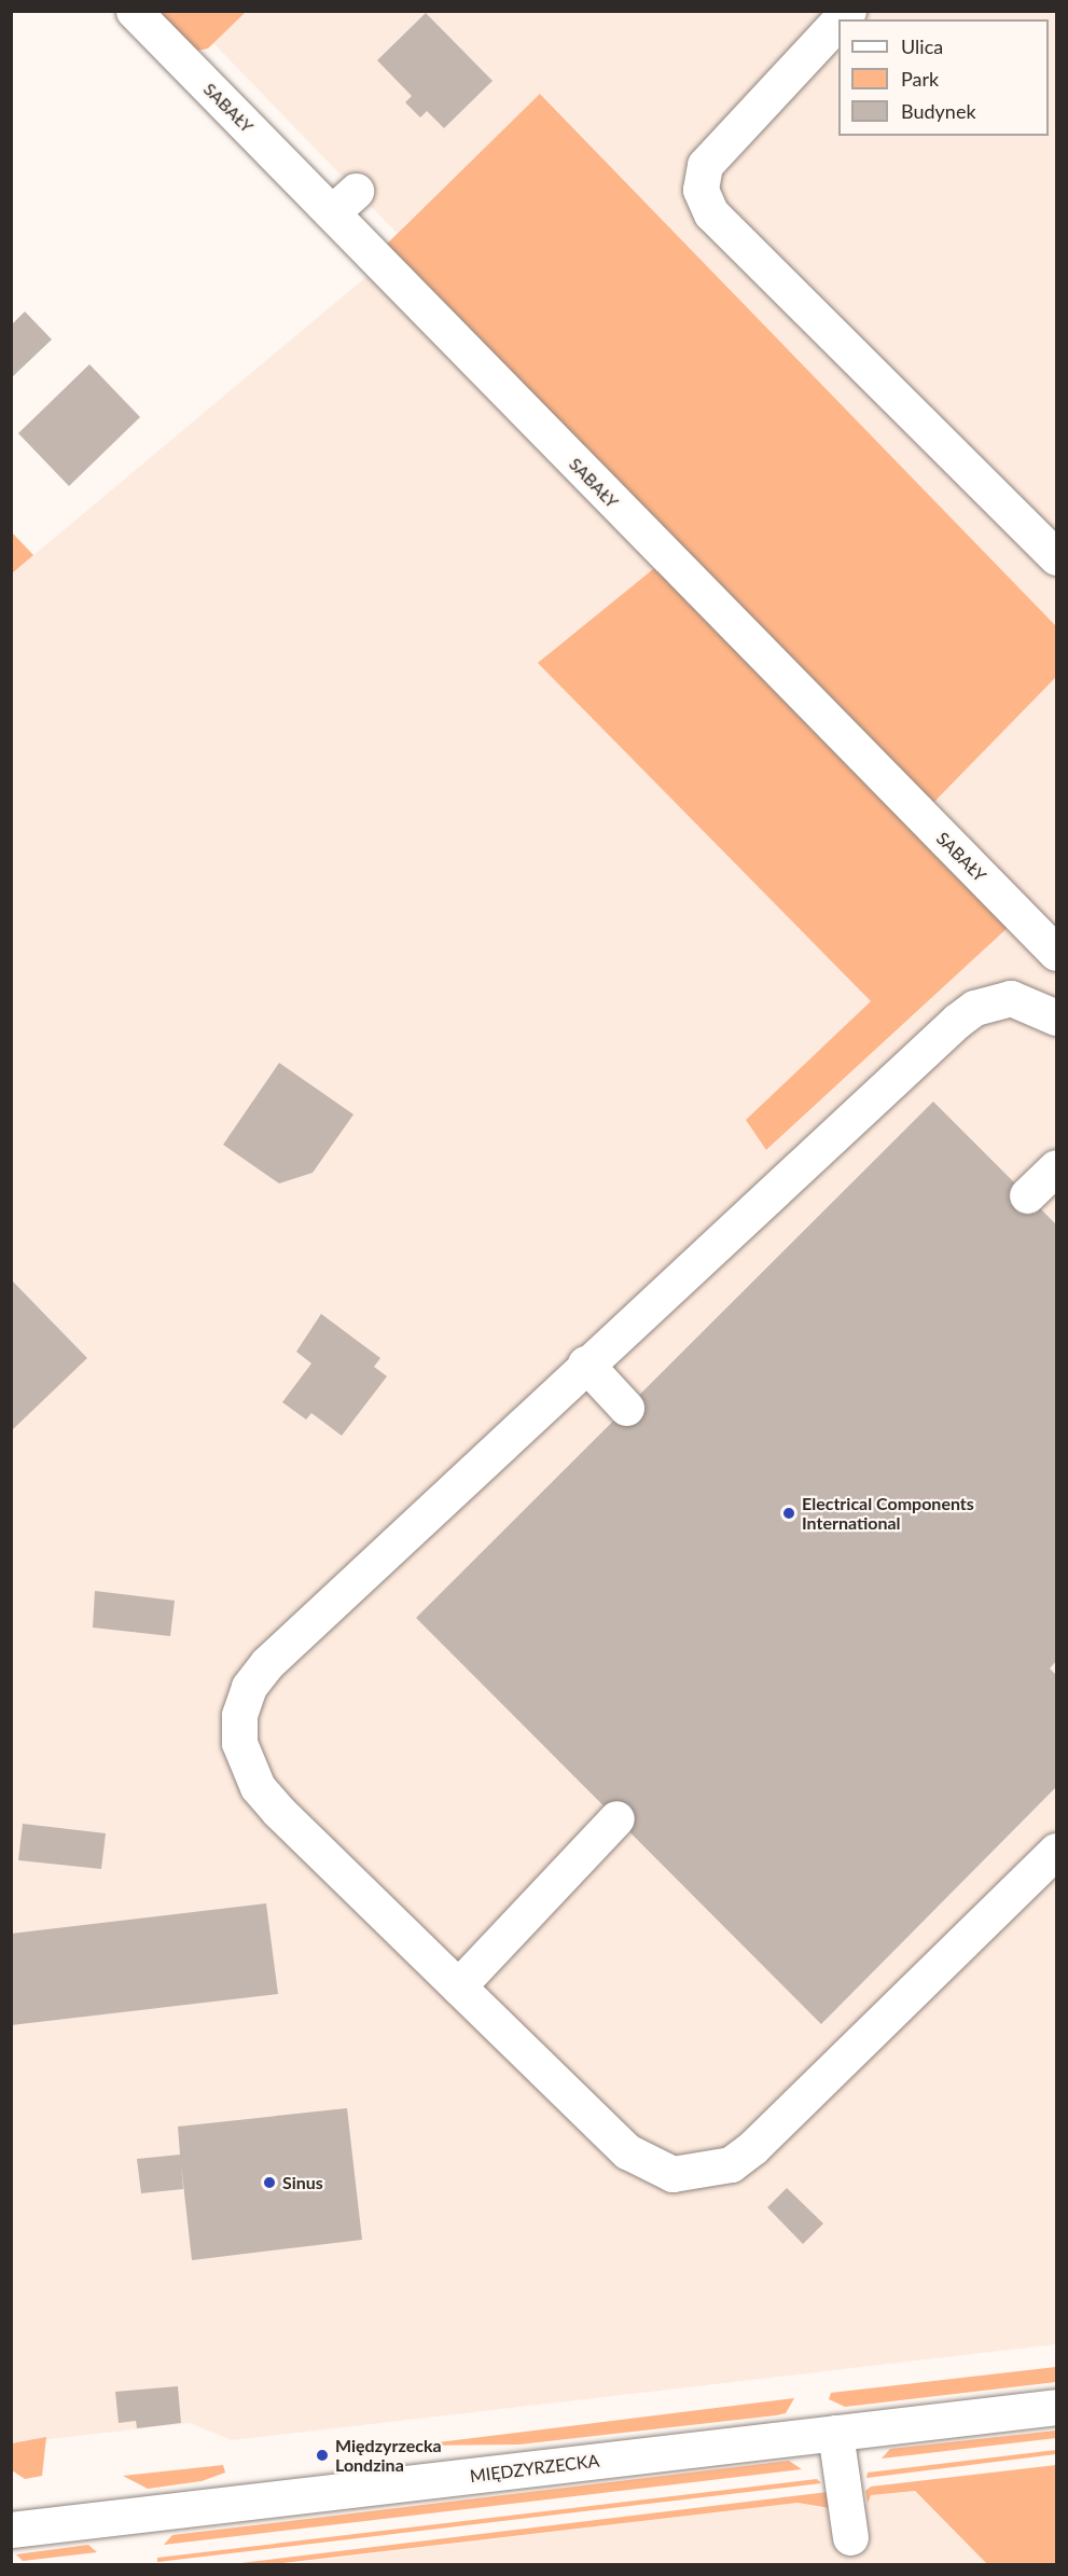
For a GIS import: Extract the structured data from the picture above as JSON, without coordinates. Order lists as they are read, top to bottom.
{
  "streets": {
    "street": ["SABAŁY", "MIĘDZYRZECKA"]
  },
  "places": ["Electrical Components International", "Sinus", "Międzyrzecka Londzina"],
  "legend": ["Ulica", "Park", "Budynek"]
}
